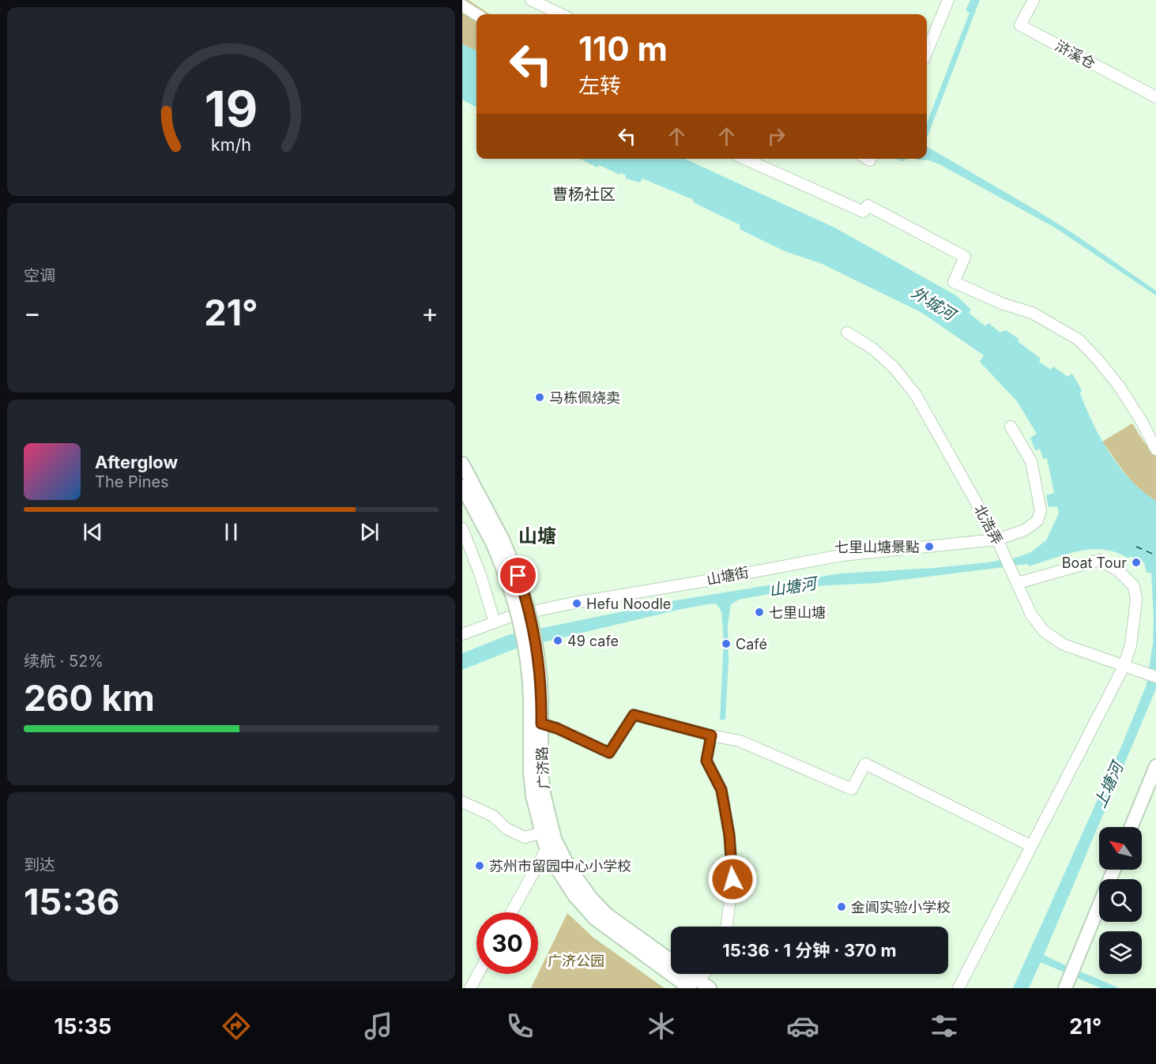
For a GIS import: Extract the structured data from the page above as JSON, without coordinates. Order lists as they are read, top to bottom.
{
  "streets": {
    "main road": ["广济路"],
    "street": ["浒溪仓", "北浩弄", "山塘街"]
  },
  "crossings": [
    ["北浩弄", "山塘街"]
  ],
  "districts": ["曹杨社区", "山塘"],
  "water": ["外城河", "山塘河", "上塘河"],
  "parks": ["广济公园"],
  "places": [
    "马栋佩烧卖",
    "七里山塘景點",
    "Boat Tour",
    "Hefu Noodle",
    "七里山塘",
    "49 cafe",
    "Café",
    "苏州市留园中心小学校",
    "金阊实验小学校"
  ],
  "north": "top left",
  "page": {
    "turn": ["110 m", "左转"],
    "tile": [
      "空调",
      ["续航 · 52%", "260 km"],
      ["到达", "15:36"]
    ],
    "heat": ["−", "21°", "+"],
    "song": ["Afterglow", "The Pines"],
    "limit": "30",
    "trip": "15:36 · 1 分钟 · 370 m",
    "tabs": ["15:35", "21°"],
    "gauge": ["19", "km/h"]
  }
}
